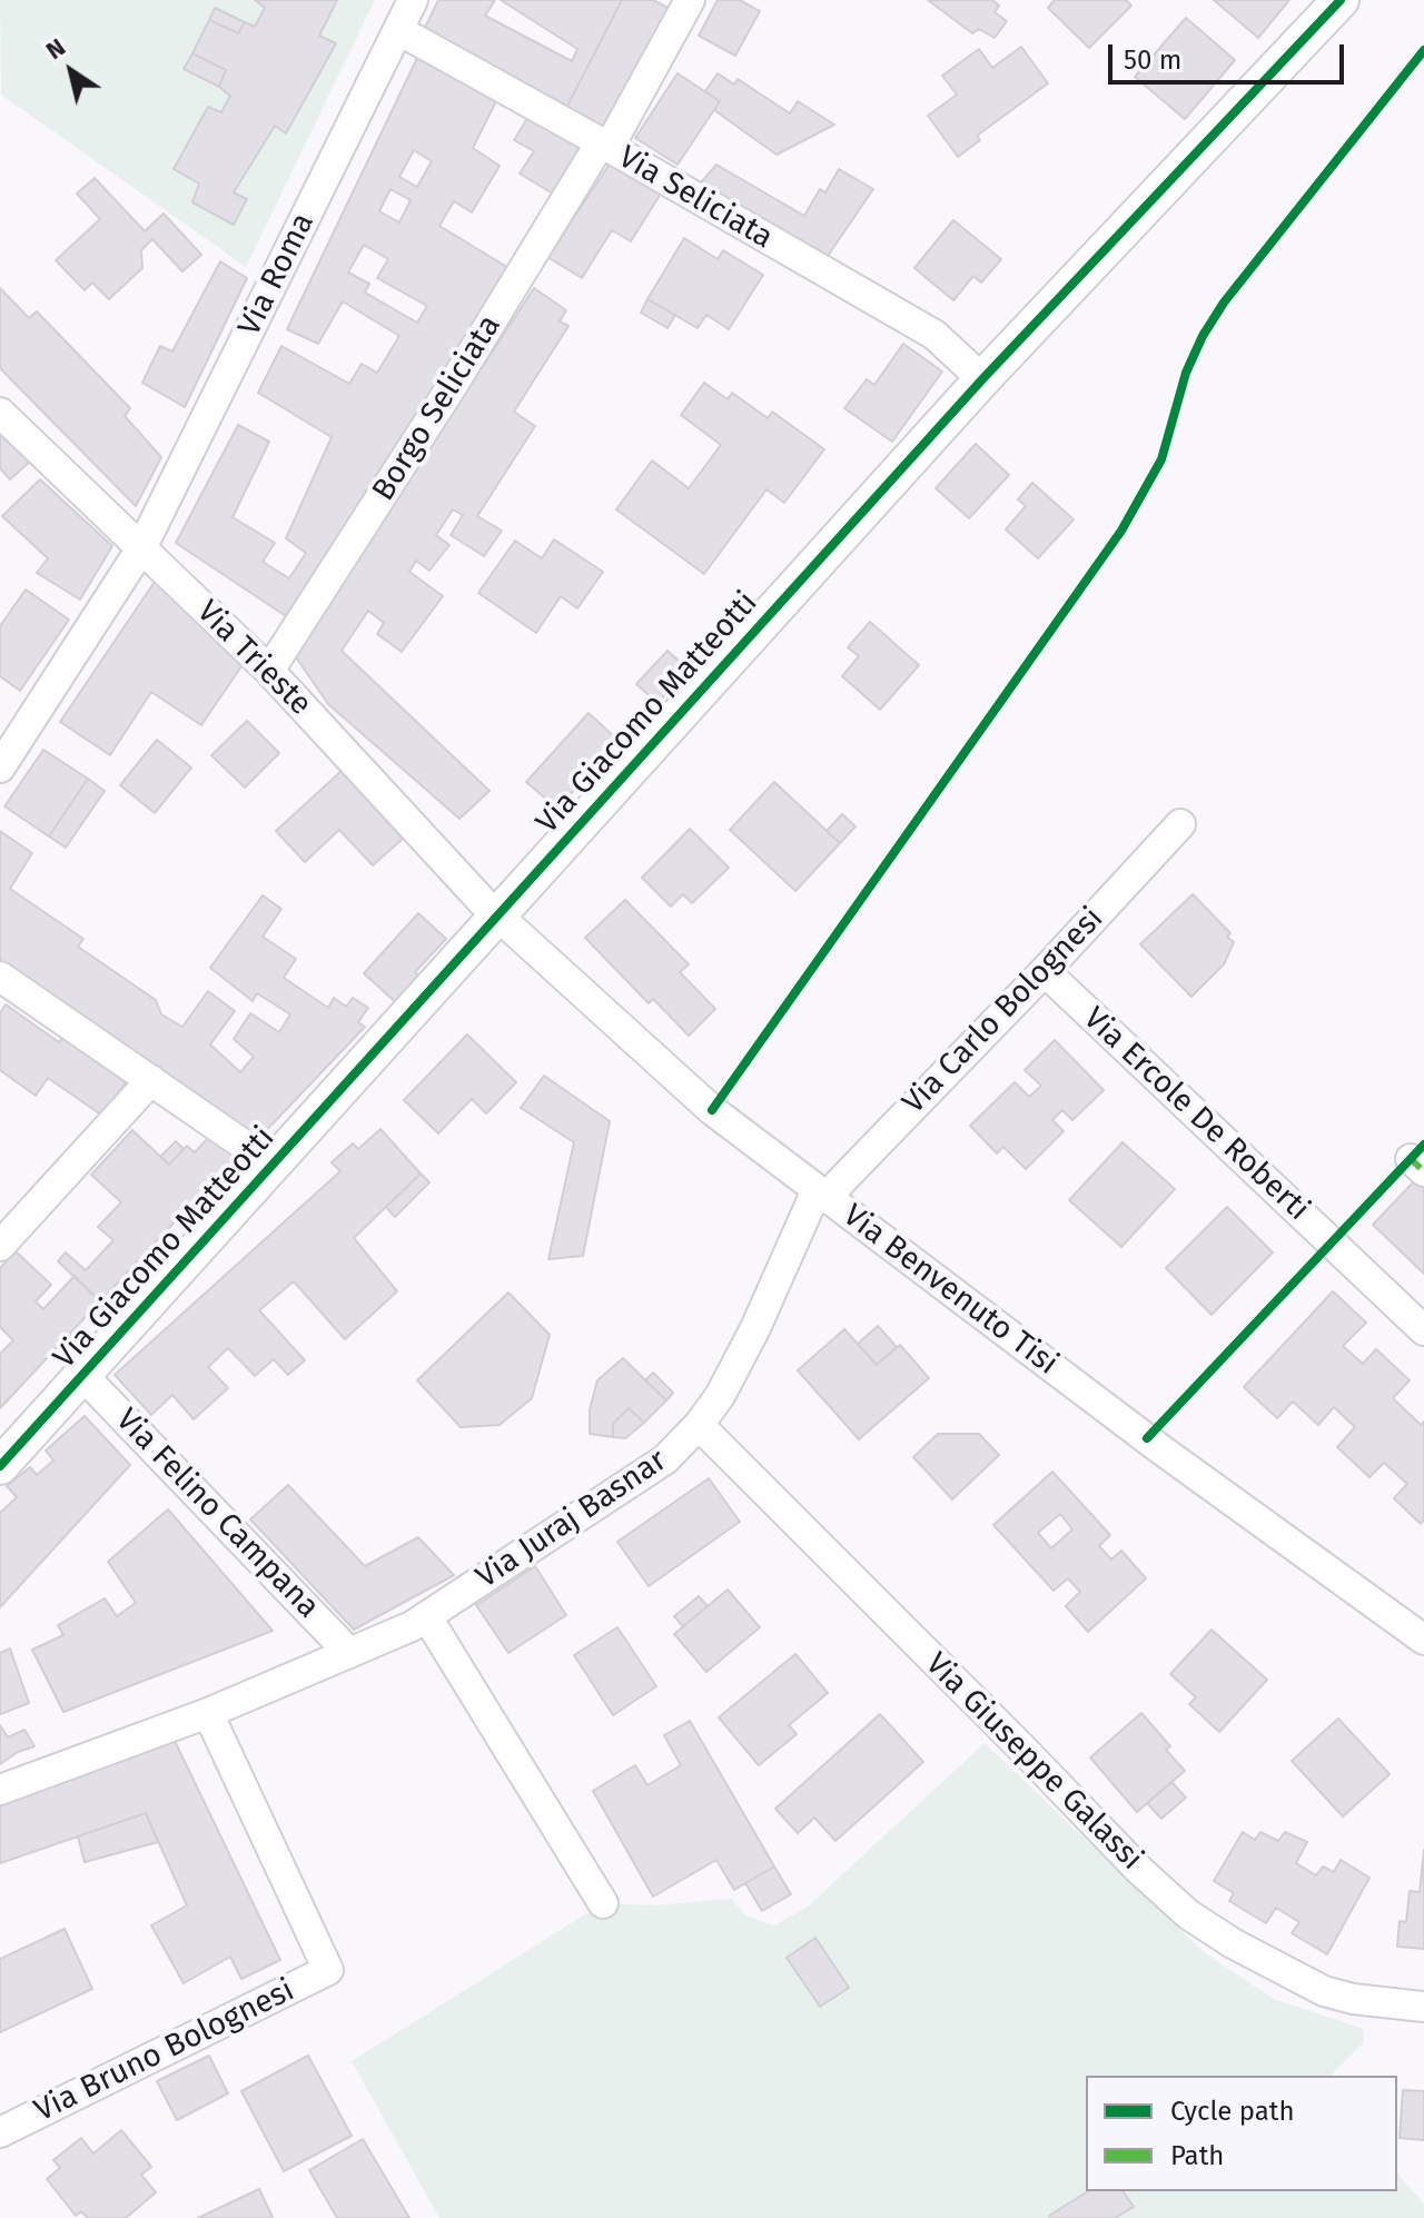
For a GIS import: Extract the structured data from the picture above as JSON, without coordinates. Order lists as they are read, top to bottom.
{
  "streets": {
    "street": [
      "Via Seliciata",
      "Via Roma",
      "Borgo Seliciata",
      "Via Trieste",
      "Via Giacomo Matteotti",
      "Via Carlo Bolognesi",
      "Via Ercole De Roberti",
      "Via Benvenuto Tisi",
      "Via Felino Campana",
      "Via Juraj Basnar",
      "Via Giuseppe Galassi",
      "Via Bruno Bolognesi"
    ]
  },
  "crossings": [
    ["Via Seliciata", "Via Roma"],
    ["Via Seliciata", "Borgo Seliciata"],
    ["Via Seliciata", "Via Giacomo Matteotti"],
    ["Via Roma", "Via Trieste"],
    ["Borgo Seliciata", "Via Trieste"],
    ["Via Trieste", "Via Giacomo Matteotti"],
    ["Via Trieste", "Via Benvenuto Tisi"],
    ["Via Giacomo Matteotti", "Via Benvenuto Tisi"],
    ["Via Giacomo Matteotti", "Via Felino Campana"],
    ["Via Carlo Bolognesi", "Via Ercole De Roberti"],
    ["Via Carlo Bolognesi", "Via Benvenuto Tisi"],
    ["Via Carlo Bolognesi", "Via Juraj Basnar"],
    ["Via Benvenuto Tisi", "Via Juraj Basnar"],
    ["Via Felino Campana", "Via Juraj Basnar"],
    ["Via Juraj Basnar", "Via Giuseppe Galassi"],
    ["Via Juraj Basnar", "Via Bruno Bolognesi"]
  ],
  "legend": ["Cycle path", "Path"],
  "scale_bar": "50 m",
  "north": "top left"
}
